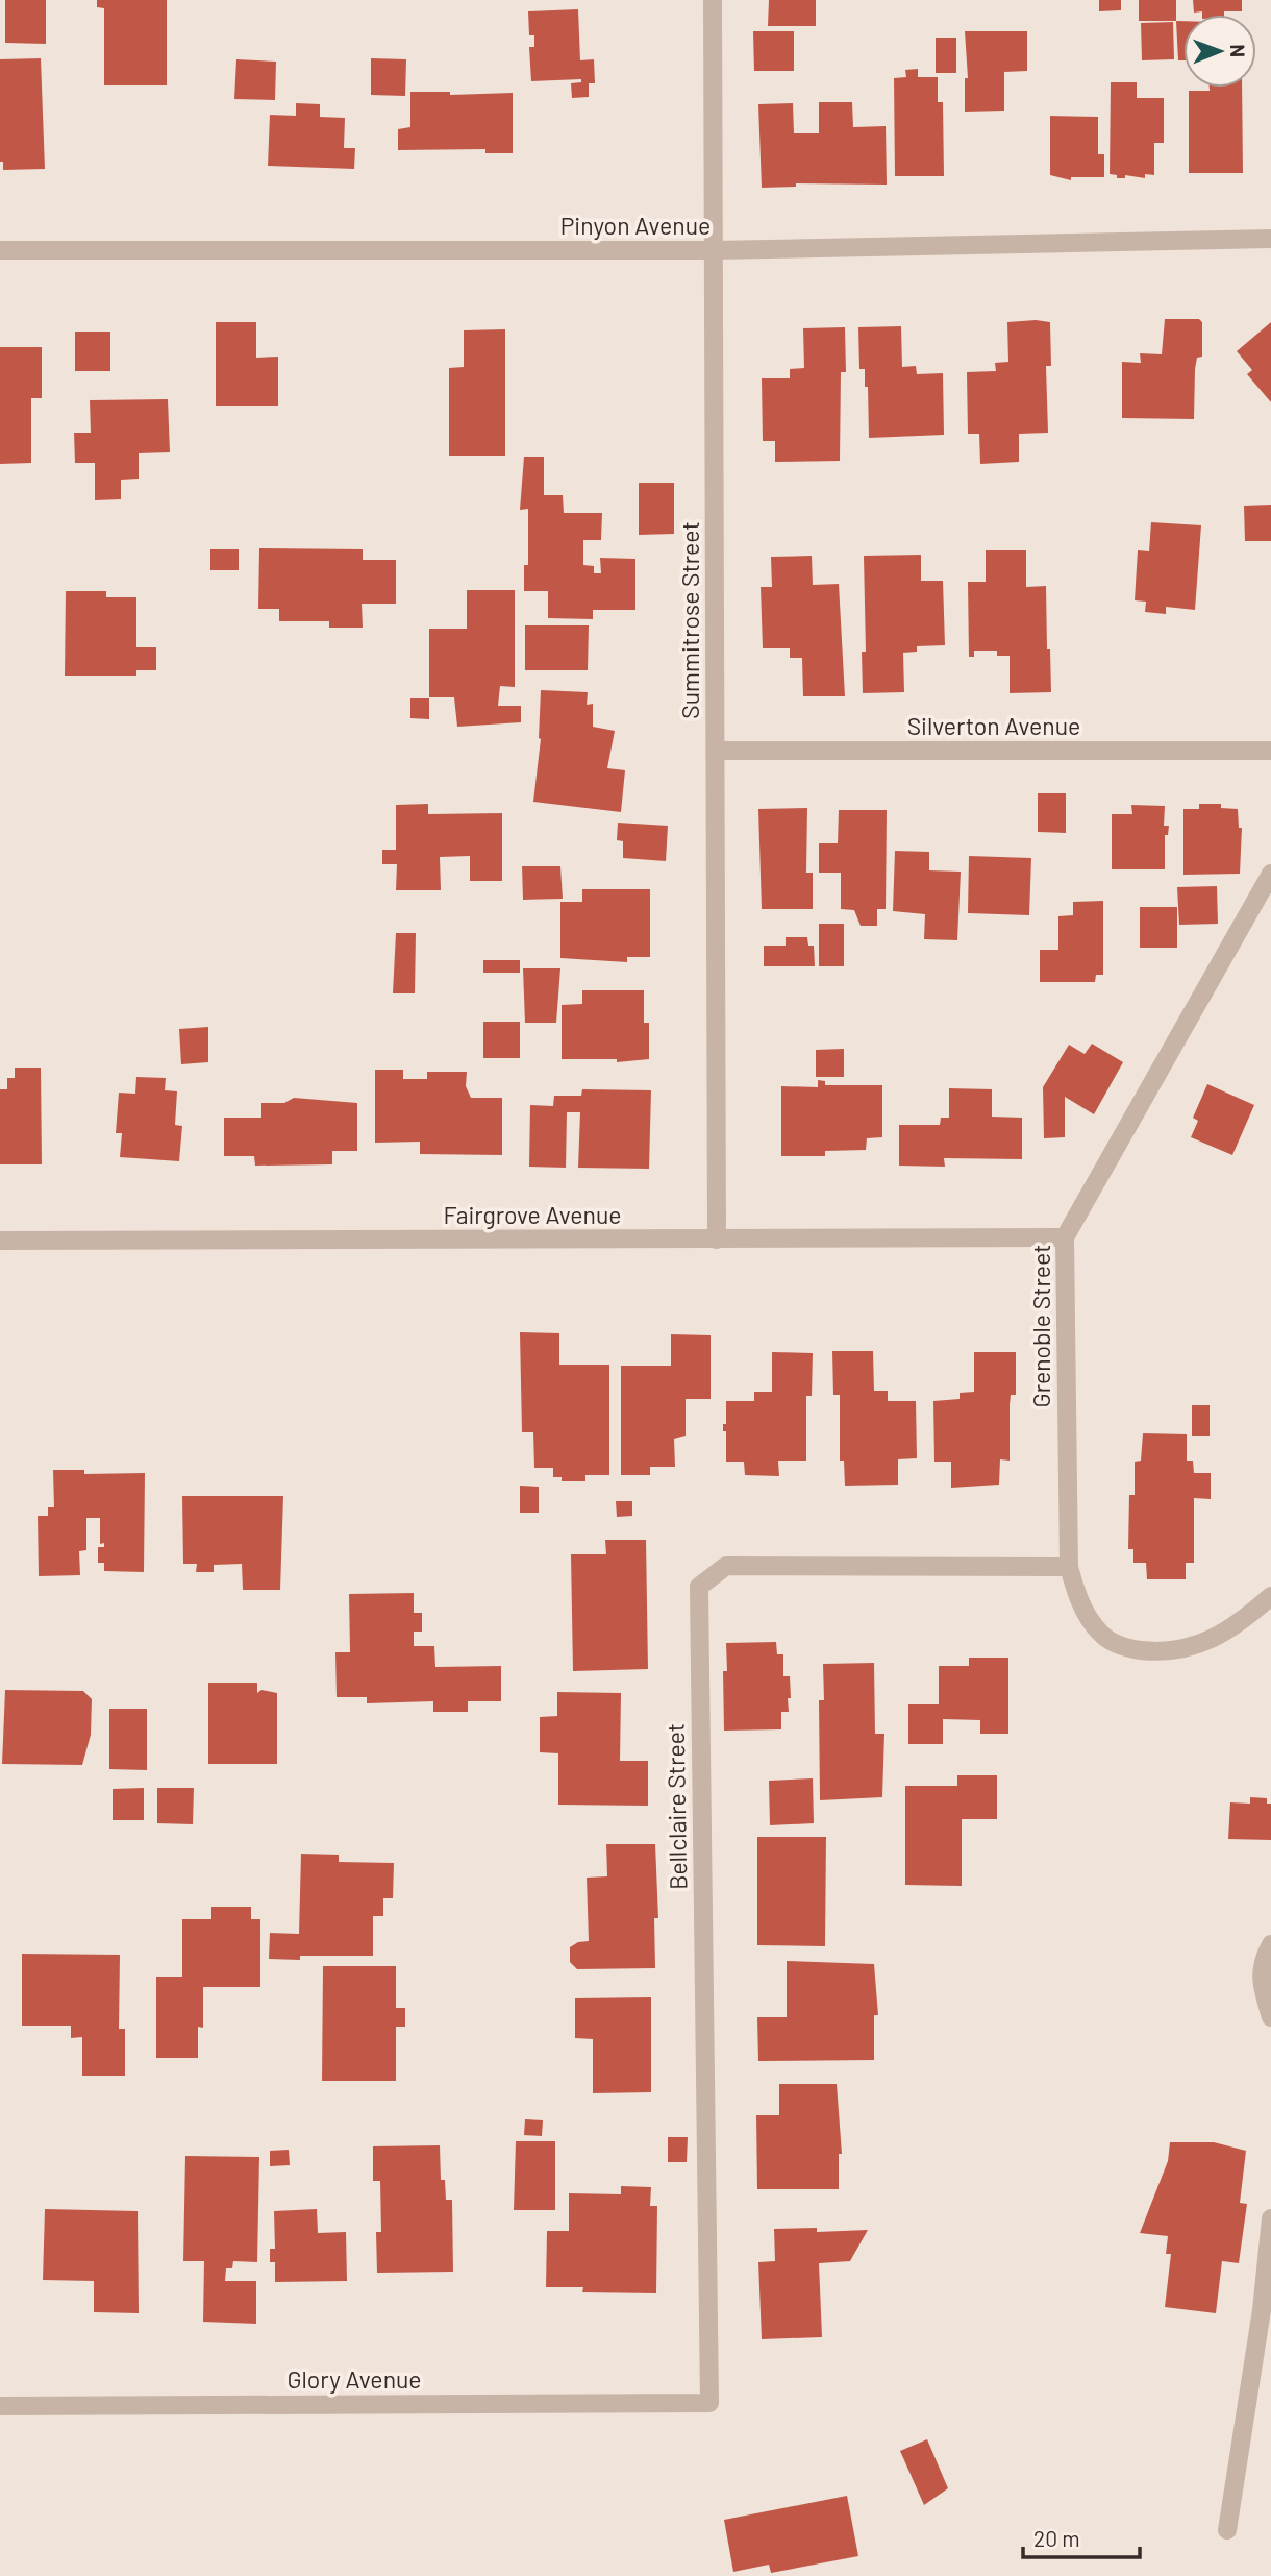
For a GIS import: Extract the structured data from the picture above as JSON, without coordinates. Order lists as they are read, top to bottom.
{
  "streets": {
    "street": [
      "Pinyon Avenue",
      "Summitrose Street",
      "Silverton Avenue",
      "Fairgrove Avenue",
      "Grenoble Street",
      "Bellclaire Street",
      "Glory Avenue"
    ]
  },
  "crossings": [
    ["Pinyon Avenue", "Summitrose Street"],
    ["Summitrose Street", "Silverton Avenue"],
    ["Summitrose Street", "Fairgrove Avenue"],
    ["Fairgrove Avenue", "Grenoble Street"],
    ["Grenoble Street", "Bellclaire Street"],
    ["Bellclaire Street", "Glory Avenue"]
  ],
  "scale_bar": "20 m",
  "north": "right"
}
